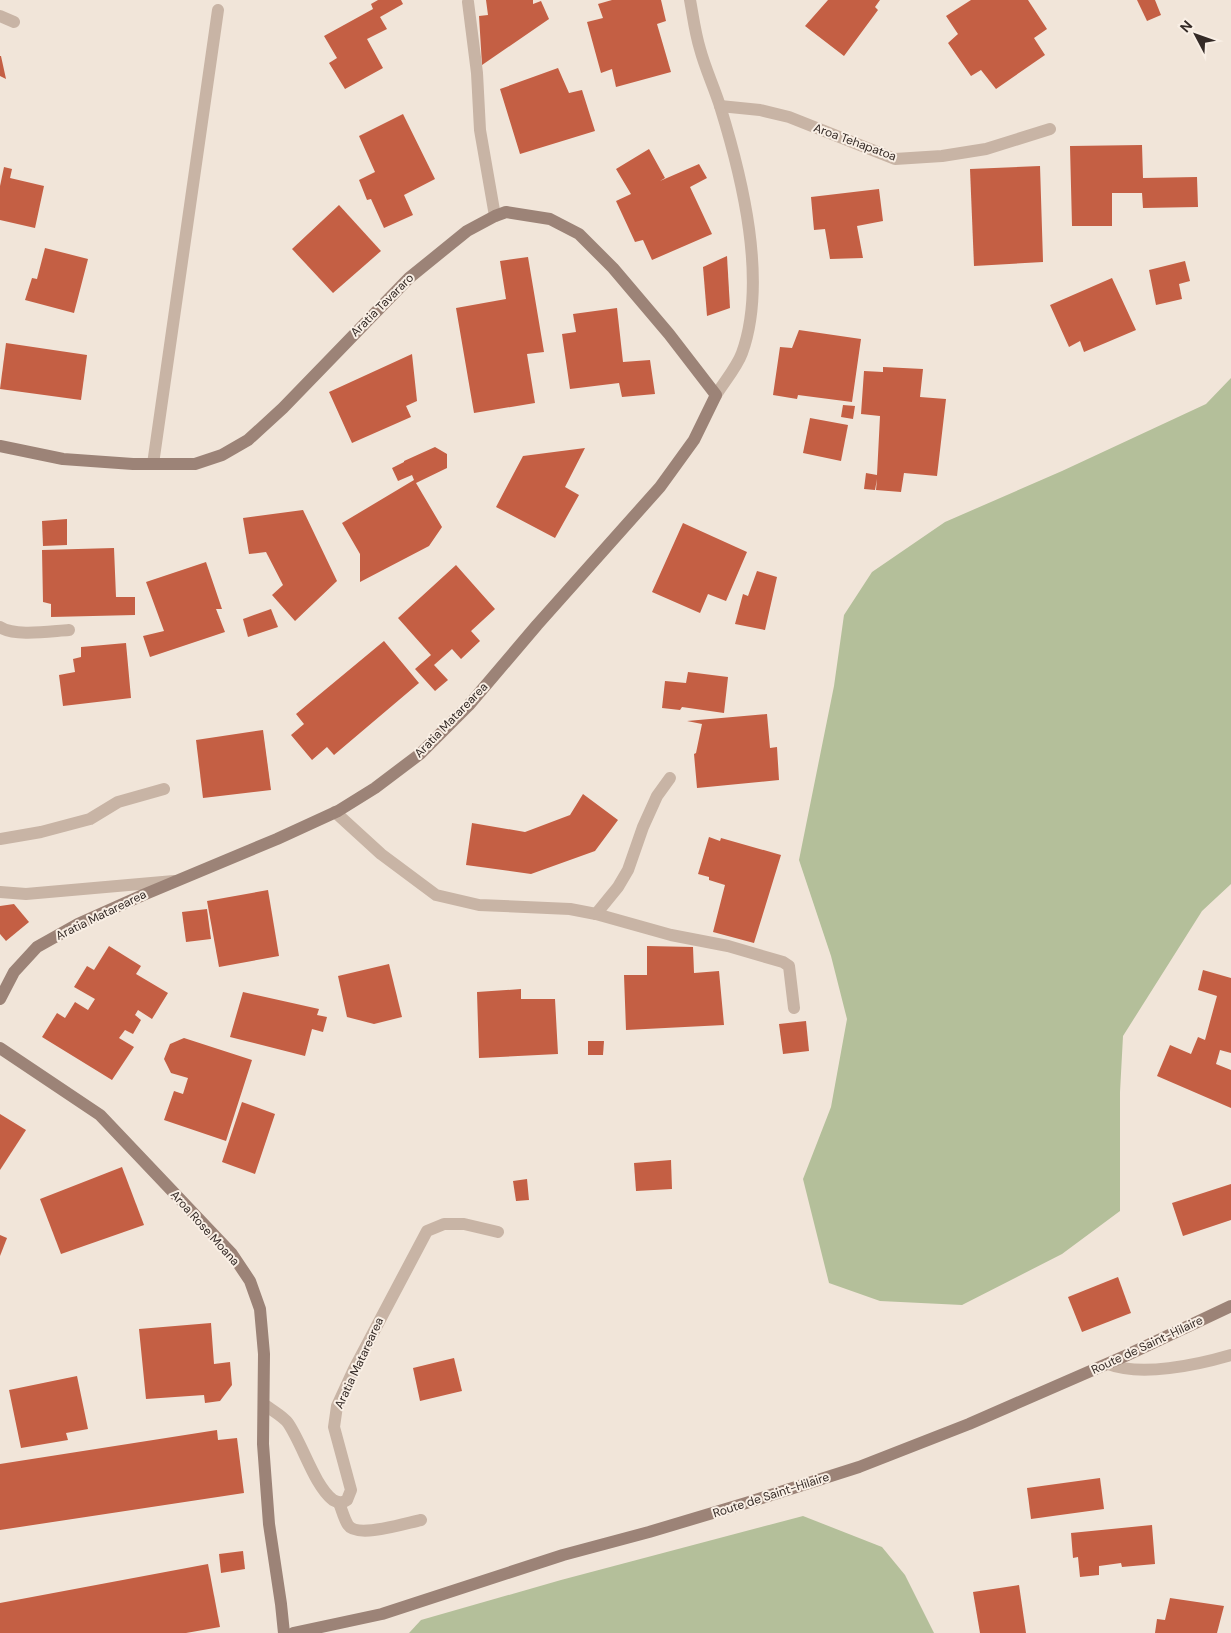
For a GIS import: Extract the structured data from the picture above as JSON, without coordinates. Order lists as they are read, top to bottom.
{
  "streets": {
    "main road": [
      "Aratia Tavararo",
      "Aratia Matarearea",
      "Aroa Rose Moana",
      "Route de Saint-Hilaire"
    ],
    "street": ["Aroa Tehapatoa"]
  },
  "crossings": [
    ["Aratia Tavararo", "Aratia Matarearea"]
  ],
  "north": "top left"
}
